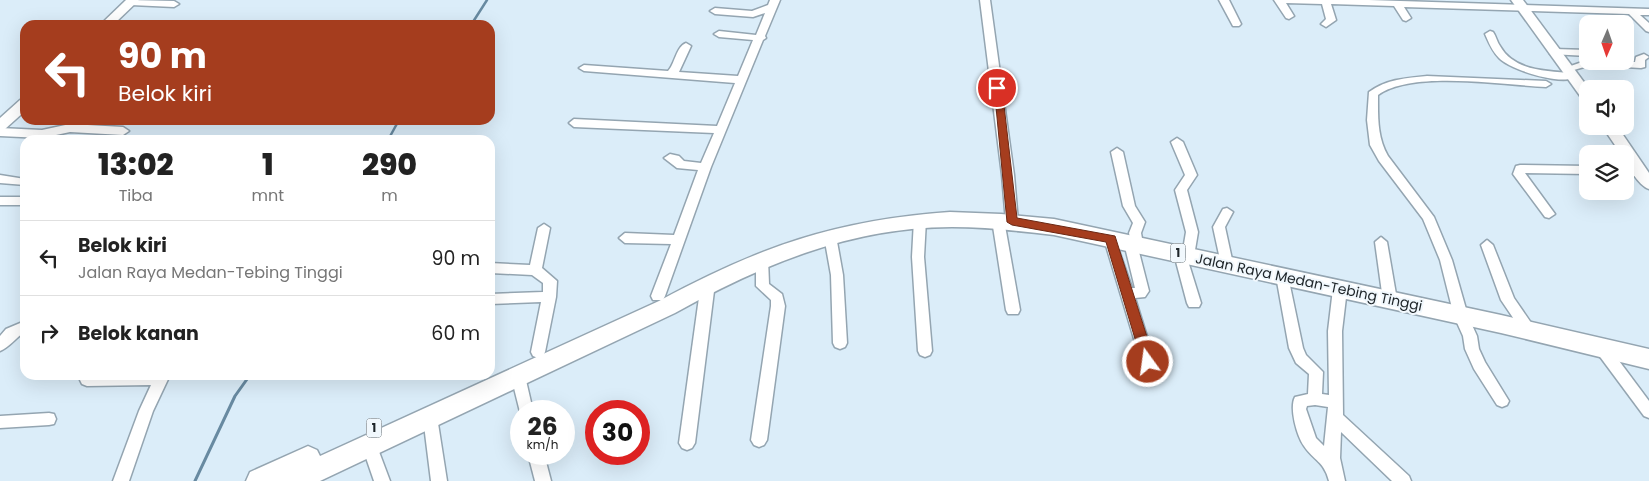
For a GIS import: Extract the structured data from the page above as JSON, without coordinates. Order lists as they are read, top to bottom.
{
  "streets": {
    "highway": ["1", "Jalan Raya Medan-Tebing Tinggi"]
  },
  "north": "bottom",
  "page": {
    "turn": ["90 m", "Belok kiri"],
    "eta": [
      "13:02",
      "Tiba",
      "1",
      "mnt",
      "290",
      "m"
    ],
    "list": [
      {
        "name": "Belok kiri",
        "note": "Jalan Raya Medan-Tebing Tinggi",
        "value": "90 m"
      },
      {
        "name": "Belok kanan",
        "value": "60 m"
      }
    ],
    "speed": "26 km/h",
    "limit": "30"
  }
}
